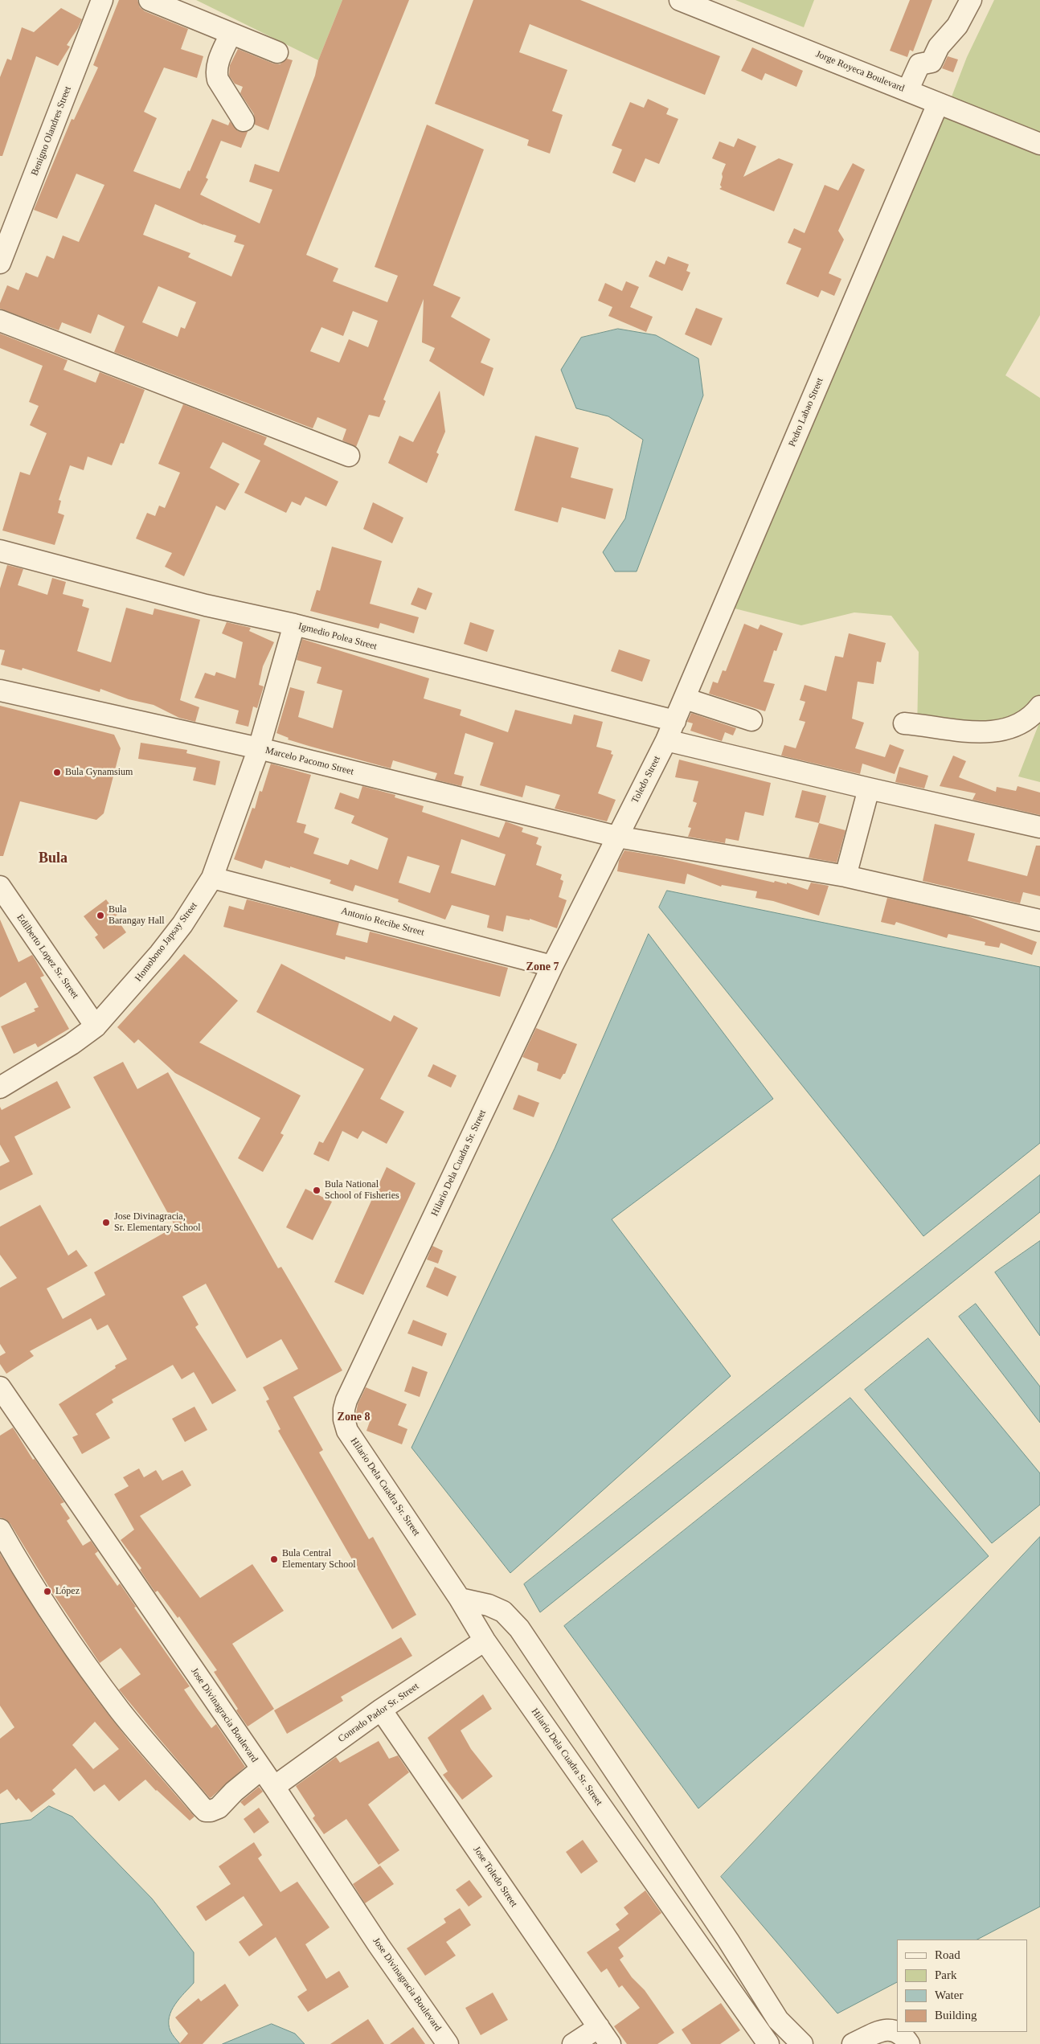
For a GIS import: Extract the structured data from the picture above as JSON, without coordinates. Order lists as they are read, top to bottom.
{
  "streets": {
    "street": [
      "Jorge Royeca Boulevard",
      "Benigno Olandres Street",
      "Pedro Labao Street",
      "Igmedio Polea Street",
      "Marcelo Pacomo Street",
      "Toledo Street",
      "Antonio Recibe Street",
      "Homobono Japsay Street",
      "Edilberto Lopez Sr. Street",
      "Hilario Dela Cuadra Sr. Street",
      "Conrado Pador Sr. Street",
      "Jose Divinagracia Boulevard",
      "Jose Toledo Street"
    ]
  },
  "crossings": [
    ["Jorge Royeca Boulevard", "Pedro Labao Street"],
    ["Pedro Labao Street", "Igmedio Polea Street"],
    ["Pedro Labao Street", "Toledo Street"],
    ["Igmedio Polea Street", "Toledo Street"],
    ["Igmedio Polea Street", "Homobono Japsay Street"],
    ["Marcelo Pacomo Street", "Toledo Street"],
    ["Marcelo Pacomo Street", "Homobono Japsay Street"],
    ["Marcelo Pacomo Street", "Hilario Dela Cuadra Sr. Street"],
    ["Toledo Street", "Hilario Dela Cuadra Sr. Street"],
    ["Antonio Recibe Street", "Homobono Japsay Street"],
    ["Antonio Recibe Street", "Hilario Dela Cuadra Sr. Street"],
    ["Homobono Japsay Street", "Edilberto Lopez Sr. Street"],
    ["Hilario Dela Cuadra Sr. Street", "Conrado Pador Sr. Street"],
    ["Conrado Pador Sr. Street", "Jose Divinagracia Boulevard"],
    ["Conrado Pador Sr. Street", "Jose Toledo Street"]
  ],
  "districts": ["Bula", "Zone 7", "Zone 8"],
  "places": [
    "Bula Gynamsium",
    "Bula Barangay Hall",
    "Bula National School of Fisheries",
    "Jose Divinagracia, Sr. Elementary School",
    "Bula Central Elementary School",
    "López"
  ],
  "legend": [
    "Road",
    "Park",
    "Water",
    "Building"
  ]
}
